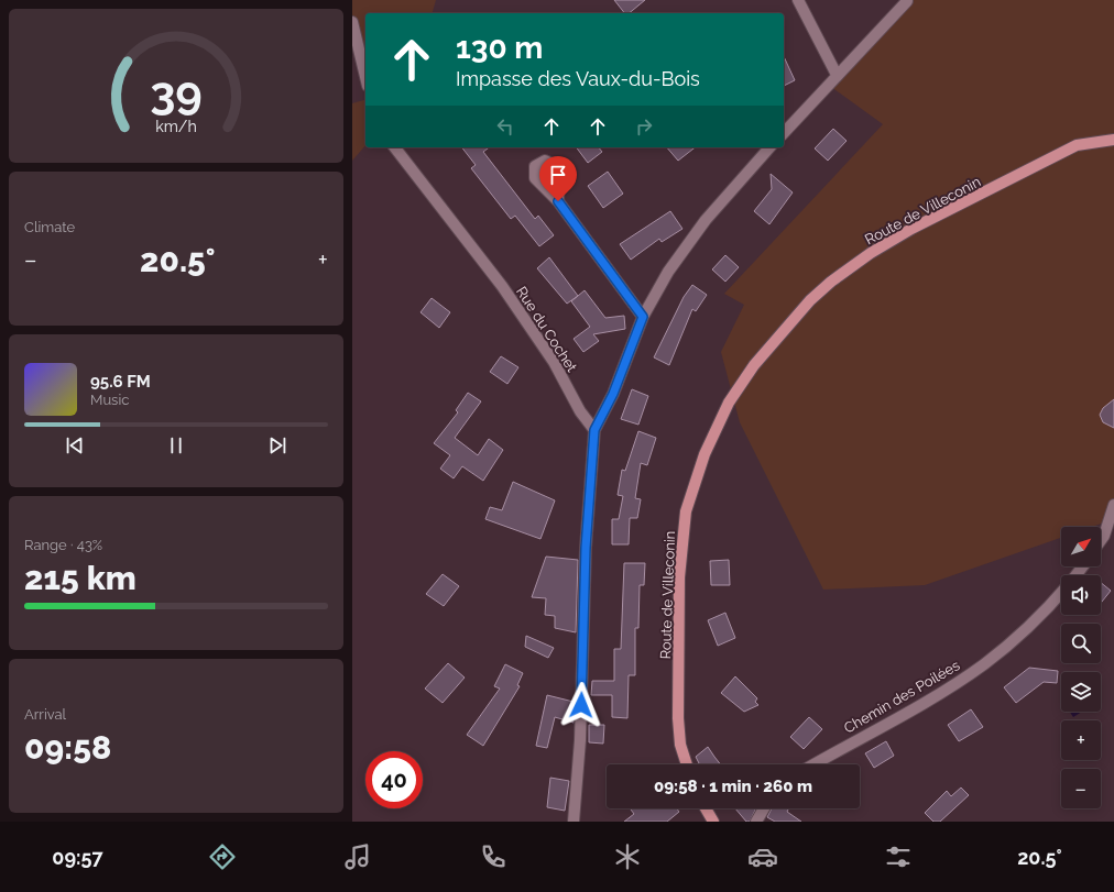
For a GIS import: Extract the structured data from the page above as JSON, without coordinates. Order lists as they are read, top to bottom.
{
  "streets": {
    "main road": ["Route de Villeconin"],
    "street": ["Rue du Cochet", "Chemin des Poilées"]
  },
  "north": "top right",
  "page": {
    "turn": ["130 m", "Impasse des Vaux-du-Bois"],
    "tile": [
      "Climate",
      ["Range · 43%", "215 km"],
      ["Arrival", "09:58"]
    ],
    "heat": ["−", "20.5°", "+"],
    "song": ["95.6 FM", "Music"],
    "map_buttons": ["+", "−"],
    "limit": "40",
    "trip": "09:58 · 1 min · 260 m",
    "tabs": ["09:57", "20.5°"],
    "gauge": ["39", "km/h"]
  }
}
